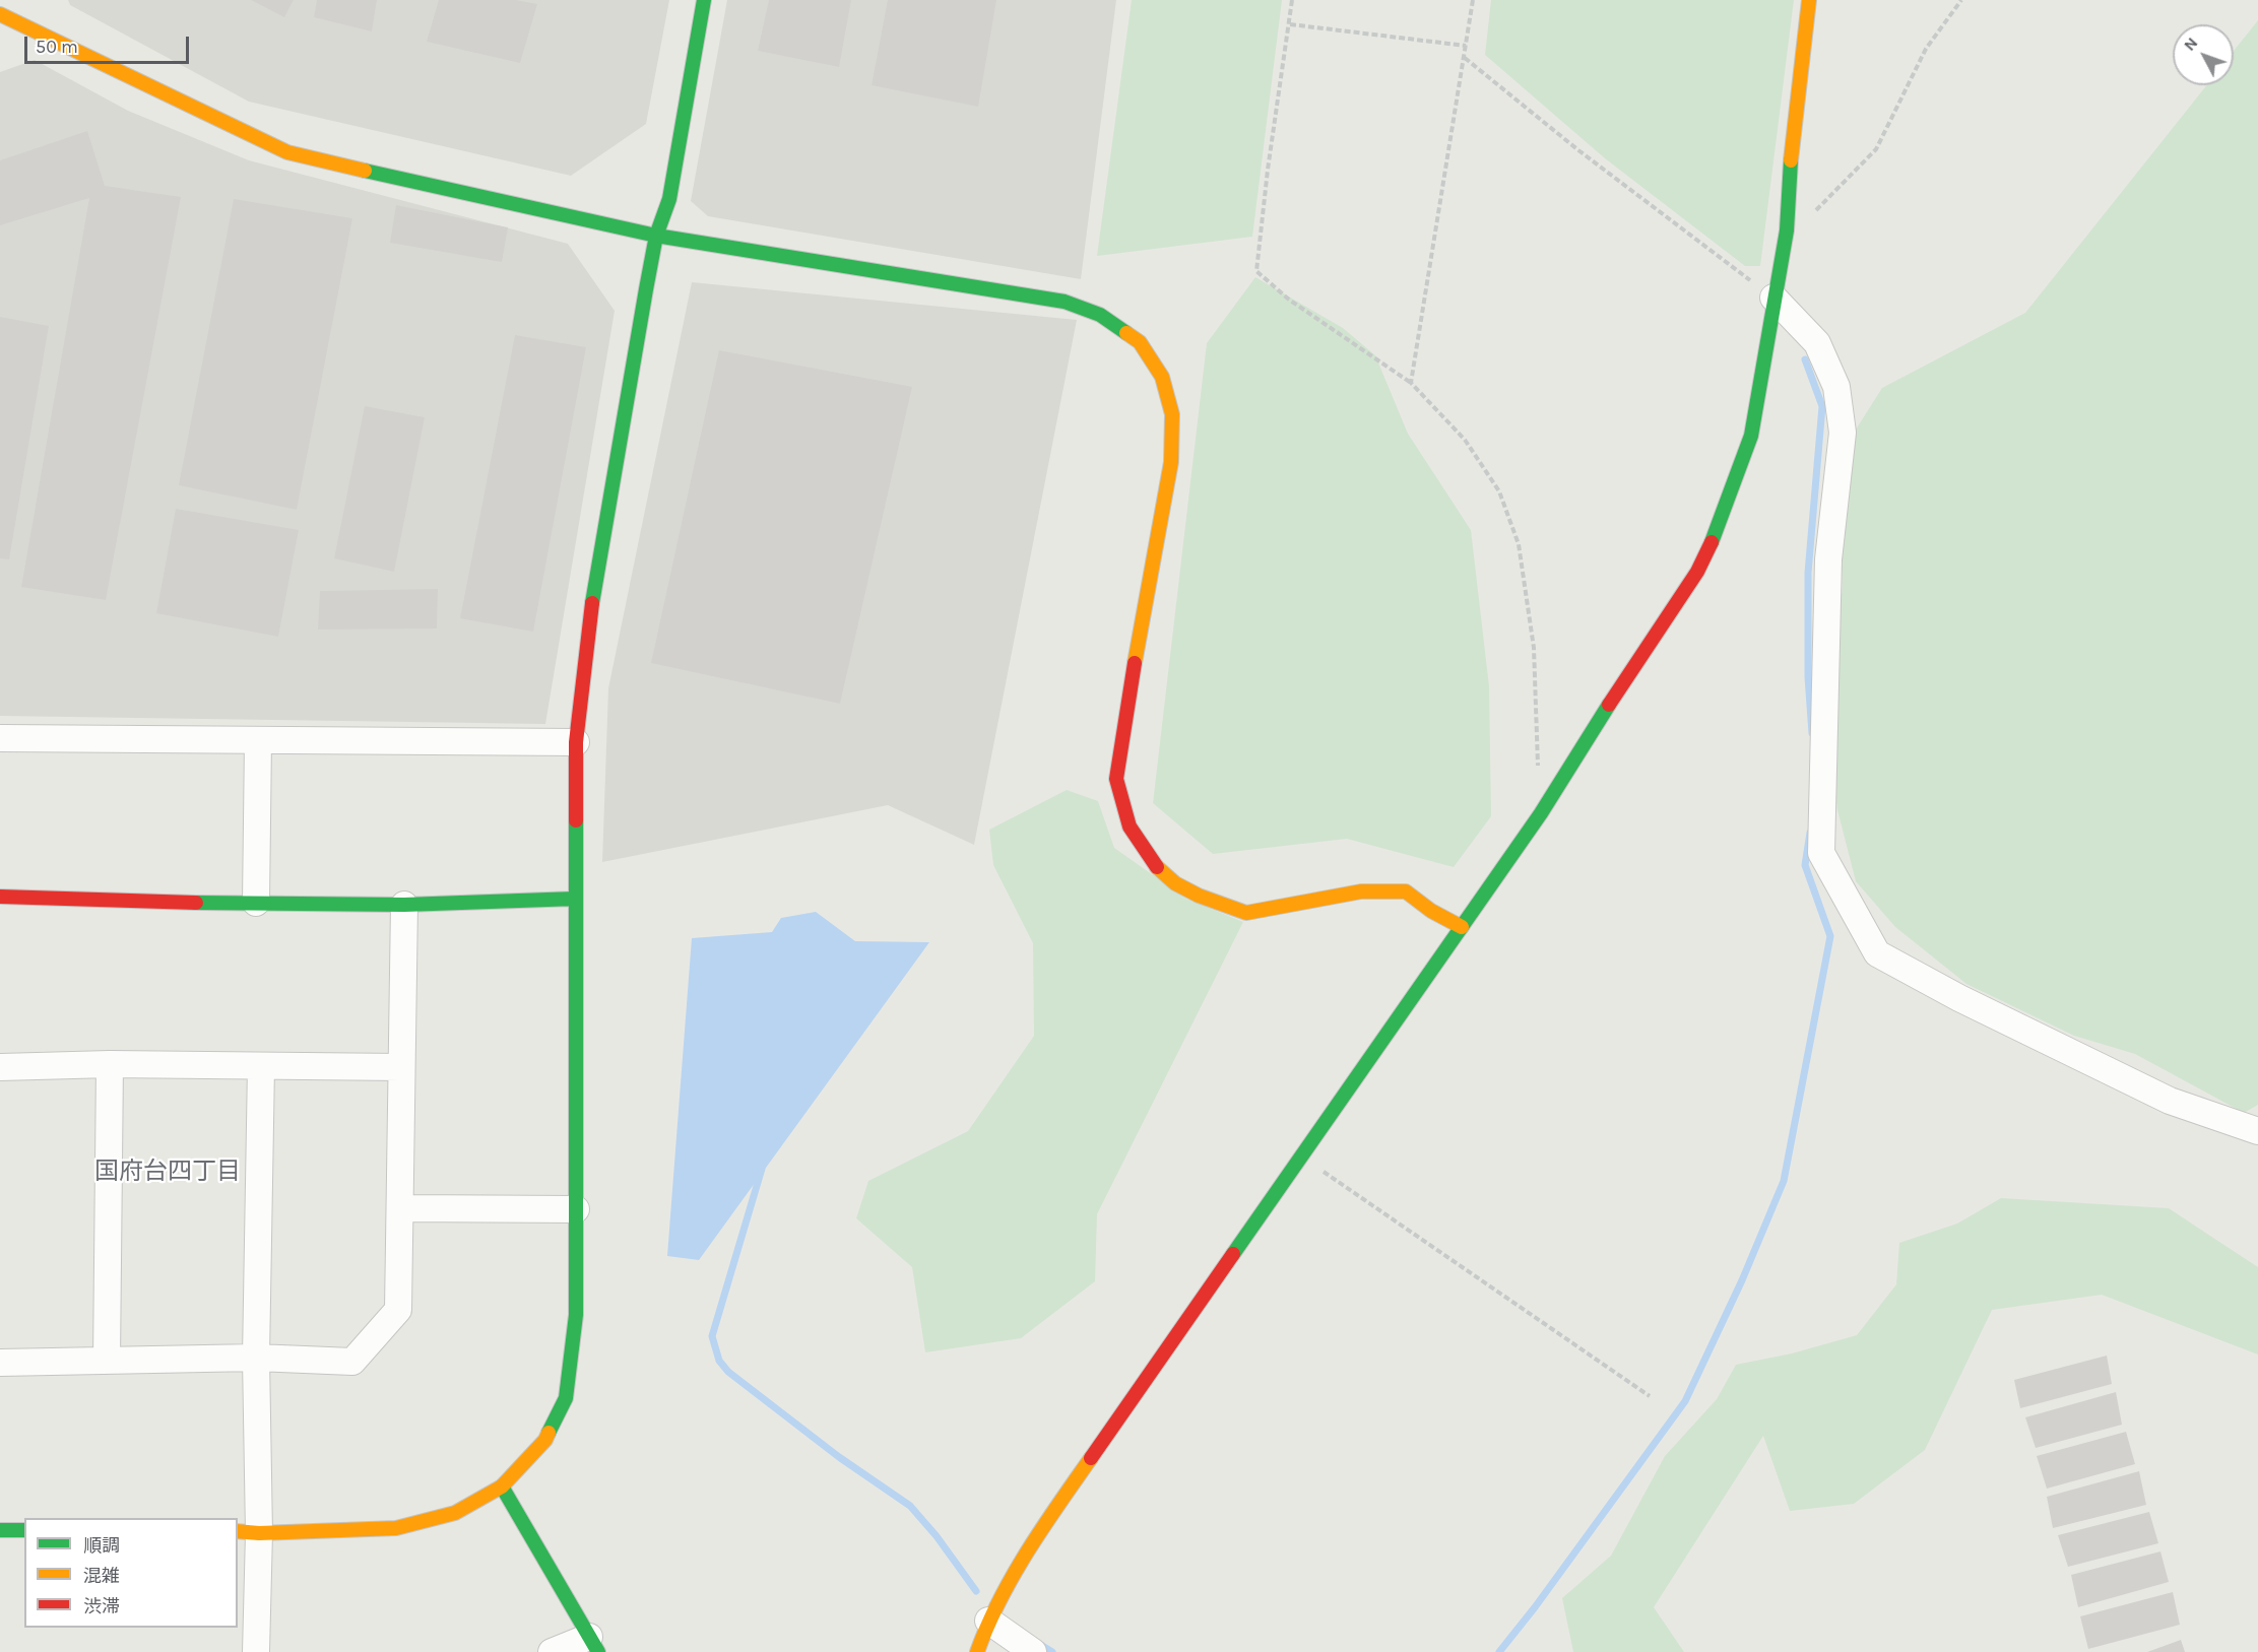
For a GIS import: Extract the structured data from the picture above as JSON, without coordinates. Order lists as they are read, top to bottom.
{
  "districts": ["国府台四丁目"],
  "legend": ["順調", "混雑", "渋滞"],
  "scale_bar": "50 m",
  "north": "top left"
}
